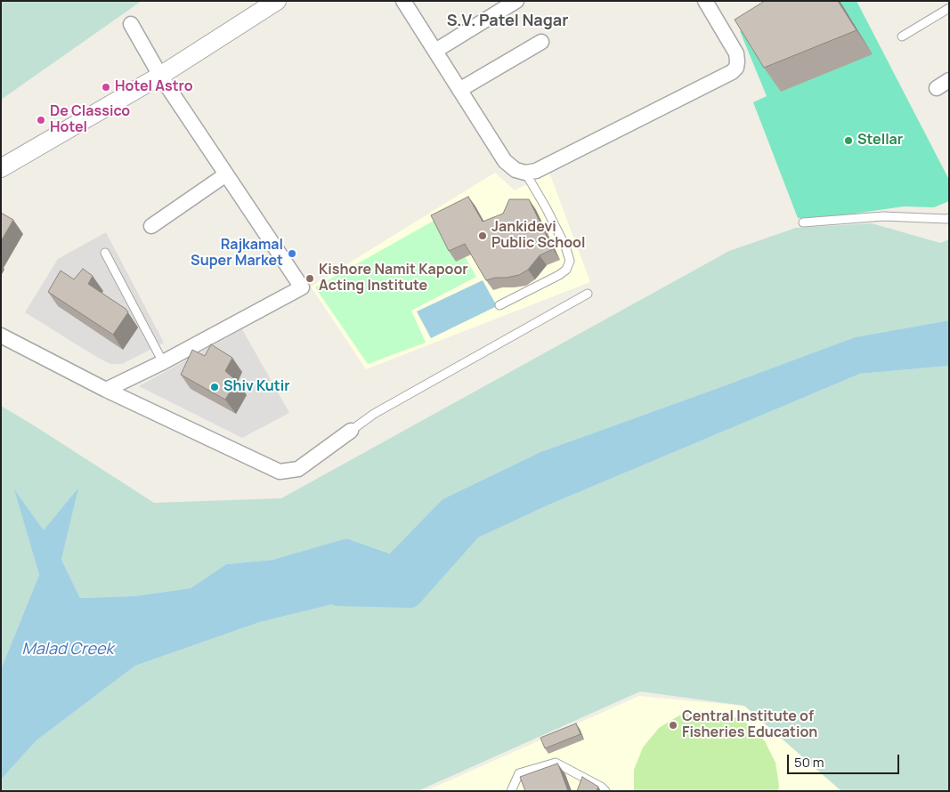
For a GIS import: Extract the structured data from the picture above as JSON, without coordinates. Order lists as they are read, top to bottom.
{
  "districts": ["S.V. Patel Nagar"],
  "water": ["Malad Creek"],
  "places": [
    "Hotel Astro",
    "De Classico Hotel",
    "Stellar",
    "Jankidevi Public School",
    "Rajkamal Super Market",
    "Kishore Namit Kapoor Acting Institute",
    "Shiv Kutir",
    "Central Institute of Fisheries Education"
  ],
  "scale_bar": "50 m"
}
